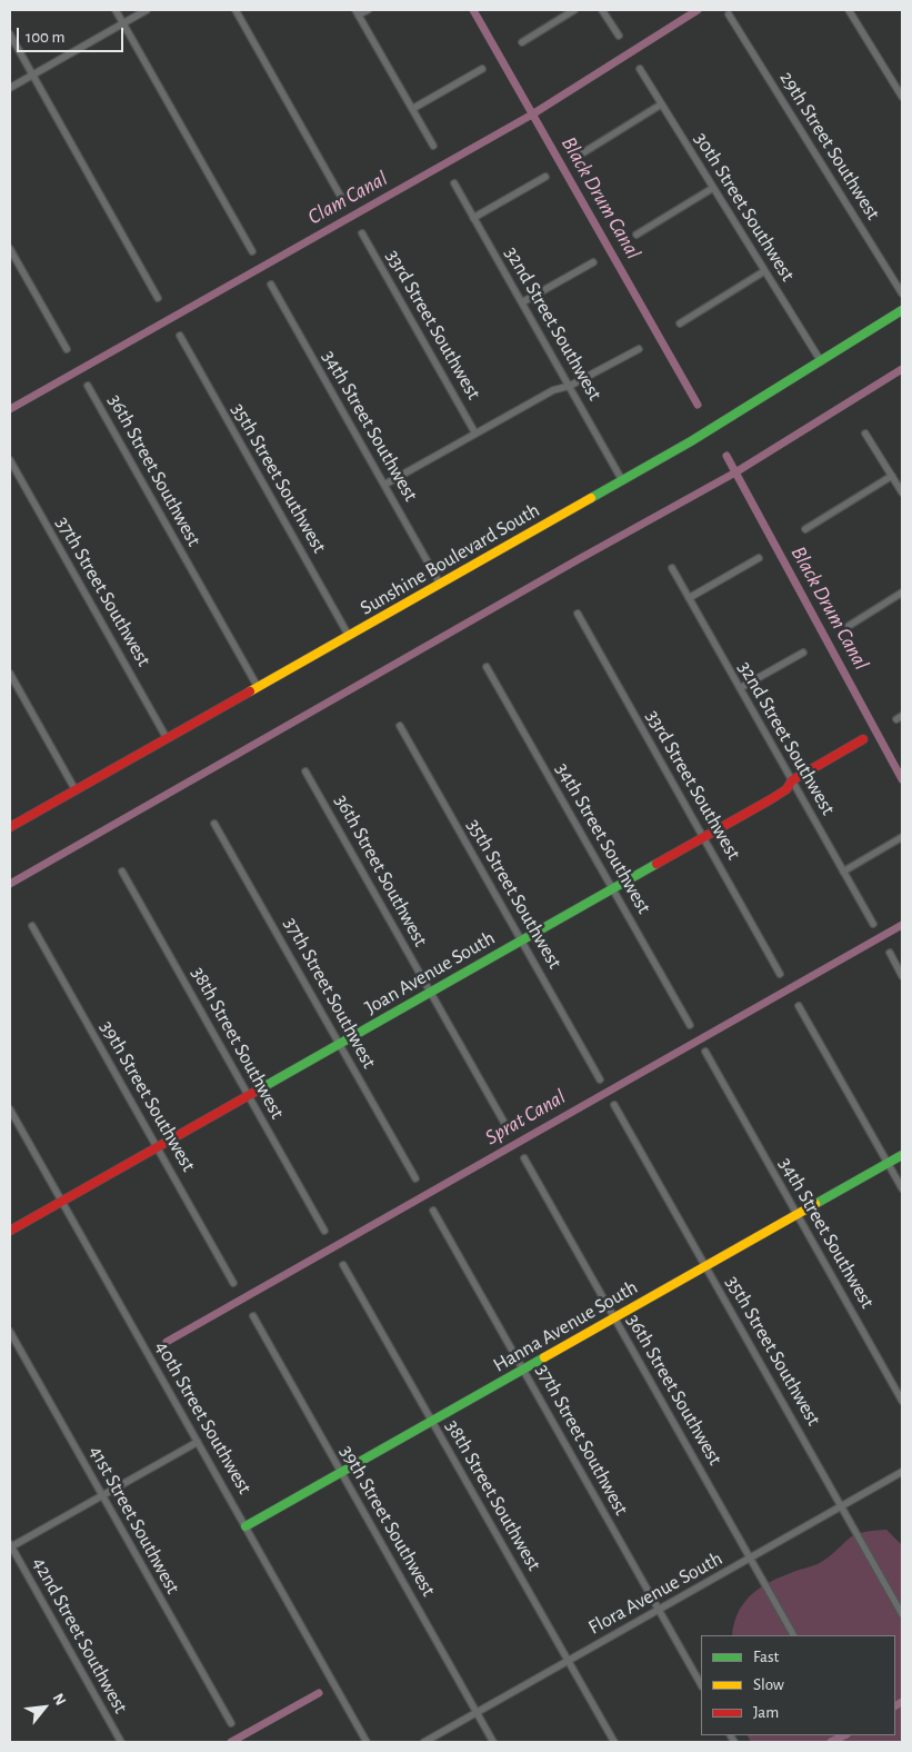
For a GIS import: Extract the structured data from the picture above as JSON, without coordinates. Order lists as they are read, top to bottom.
{
  "streets": {
    "street": [
      "29th Street Southwest",
      "30th Street Southwest",
      "32nd Street Southwest",
      "33rd Street Southwest",
      "34th Street Southwest",
      "36th Street Southwest",
      "35th Street Southwest",
      "Sunshine Boulevard South",
      "37th Street Southwest",
      "Joan Avenue South",
      "38th Street Southwest",
      "39th Street Southwest",
      "Hanna Avenue South",
      "40th Street Southwest",
      "41st Street Southwest",
      "Flora Avenue South",
      "42nd Street Southwest"
    ]
  },
  "crossings": [
    ["30th Street Southwest", "Sunshine Boulevard South"],
    ["32nd Street Southwest", "Sunshine Boulevard South"],
    ["32nd Street Southwest", "Joan Avenue South"],
    ["33rd Street Southwest", "Joan Avenue South"],
    ["34th Street Southwest", "Sunshine Boulevard South"],
    ["34th Street Southwest", "Joan Avenue South"],
    ["34th Street Southwest", "Hanna Avenue South"],
    ["36th Street Southwest", "Sunshine Boulevard South"],
    ["36th Street Southwest", "Joan Avenue South"],
    ["36th Street Southwest", "Hanna Avenue South"],
    ["36th Street Southwest", "Flora Avenue South"],
    ["35th Street Southwest", "Sunshine Boulevard South"],
    ["35th Street Southwest", "Joan Avenue South"],
    ["35th Street Southwest", "Hanna Avenue South"],
    ["35th Street Southwest", "Flora Avenue South"],
    ["Sunshine Boulevard South", "37th Street Southwest"],
    ["37th Street Southwest", "Joan Avenue South"],
    ["37th Street Southwest", "Hanna Avenue South"],
    ["37th Street Southwest", "Flora Avenue South"],
    ["Joan Avenue South", "38th Street Southwest"],
    ["Joan Avenue South", "39th Street Southwest"],
    ["Joan Avenue South", "40th Street Southwest"],
    ["38th Street Southwest", "Hanna Avenue South"],
    ["38th Street Southwest", "Flora Avenue South"],
    ["39th Street Southwest", "Hanna Avenue South"],
    ["39th Street Southwest", "Flora Avenue South"],
    ["Hanna Avenue South", "40th Street Southwest"]
  ],
  "water": ["Clam Canal", "Black Drum Canal", "Sprat Canal"],
  "legend": ["Fast", "Slow", "Jam"],
  "scale_bar": "100 m",
  "north": "top right"
}
